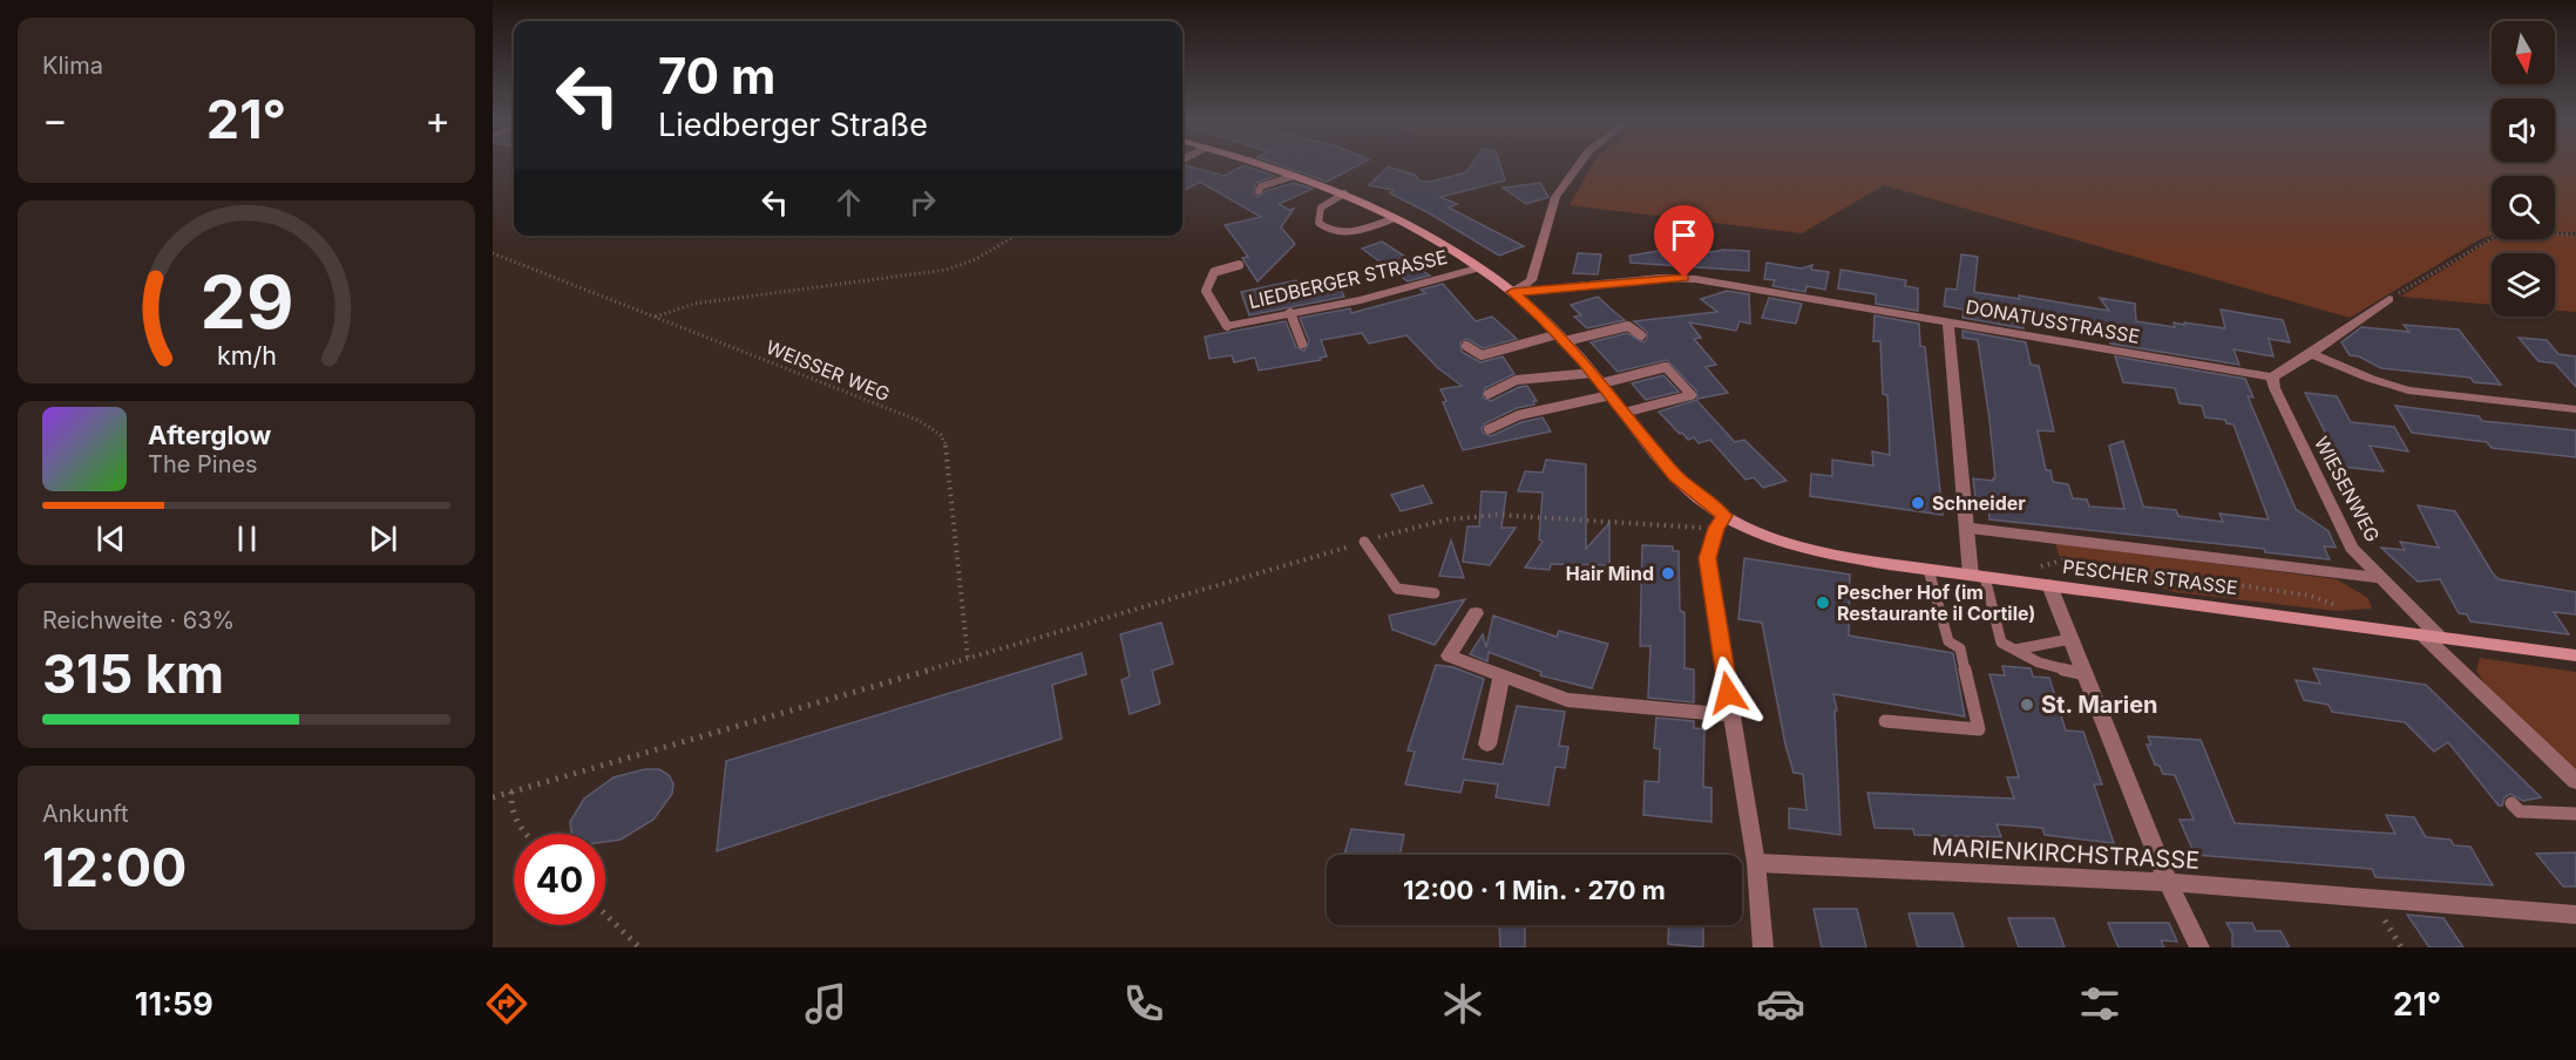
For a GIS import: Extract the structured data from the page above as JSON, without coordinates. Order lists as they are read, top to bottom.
{
  "streets": {
    "main road": ["LIEDBERGER STRASSE", "PESCHER STRASSE"],
    "street": ["DONATUSSTRASSE", "WIESENWEG", "MARIENKIRCHSTRASSE"],
    "path": ["WEISSER WEG"]
  },
  "crossings": [
    ["LIEDBERGER STRASSE", "DONATUSSTRASSE"],
    ["LIEDBERGER STRASSE", "PESCHER STRASSE"],
    ["DONATUSSTRASSE", "WIESENWEG"],
    ["WIESENWEG", "PESCHER STRASSE"]
  ],
  "places": [
    "Schneider",
    "Hair Mind",
    "Pescher Hof (im Restaurante il Cortile)",
    "St. Marien"
  ],
  "north": "bottom",
  "page": {
    "tile": [
      "Klima",
      ["Reichweite · 63%", "315 km"],
      ["Ankunft", "12:00"]
    ],
    "turn": ["70 m", "Liedberger Straße"],
    "heat": ["−", "21°", "+"],
    "song": ["Afterglow", "The Pines"],
    "limit": "40",
    "trip": "12:00 · 1 Min. · 270 m",
    "tabs": ["11:59", "21°"],
    "gauge": ["29", "km/h"]
  }
}
